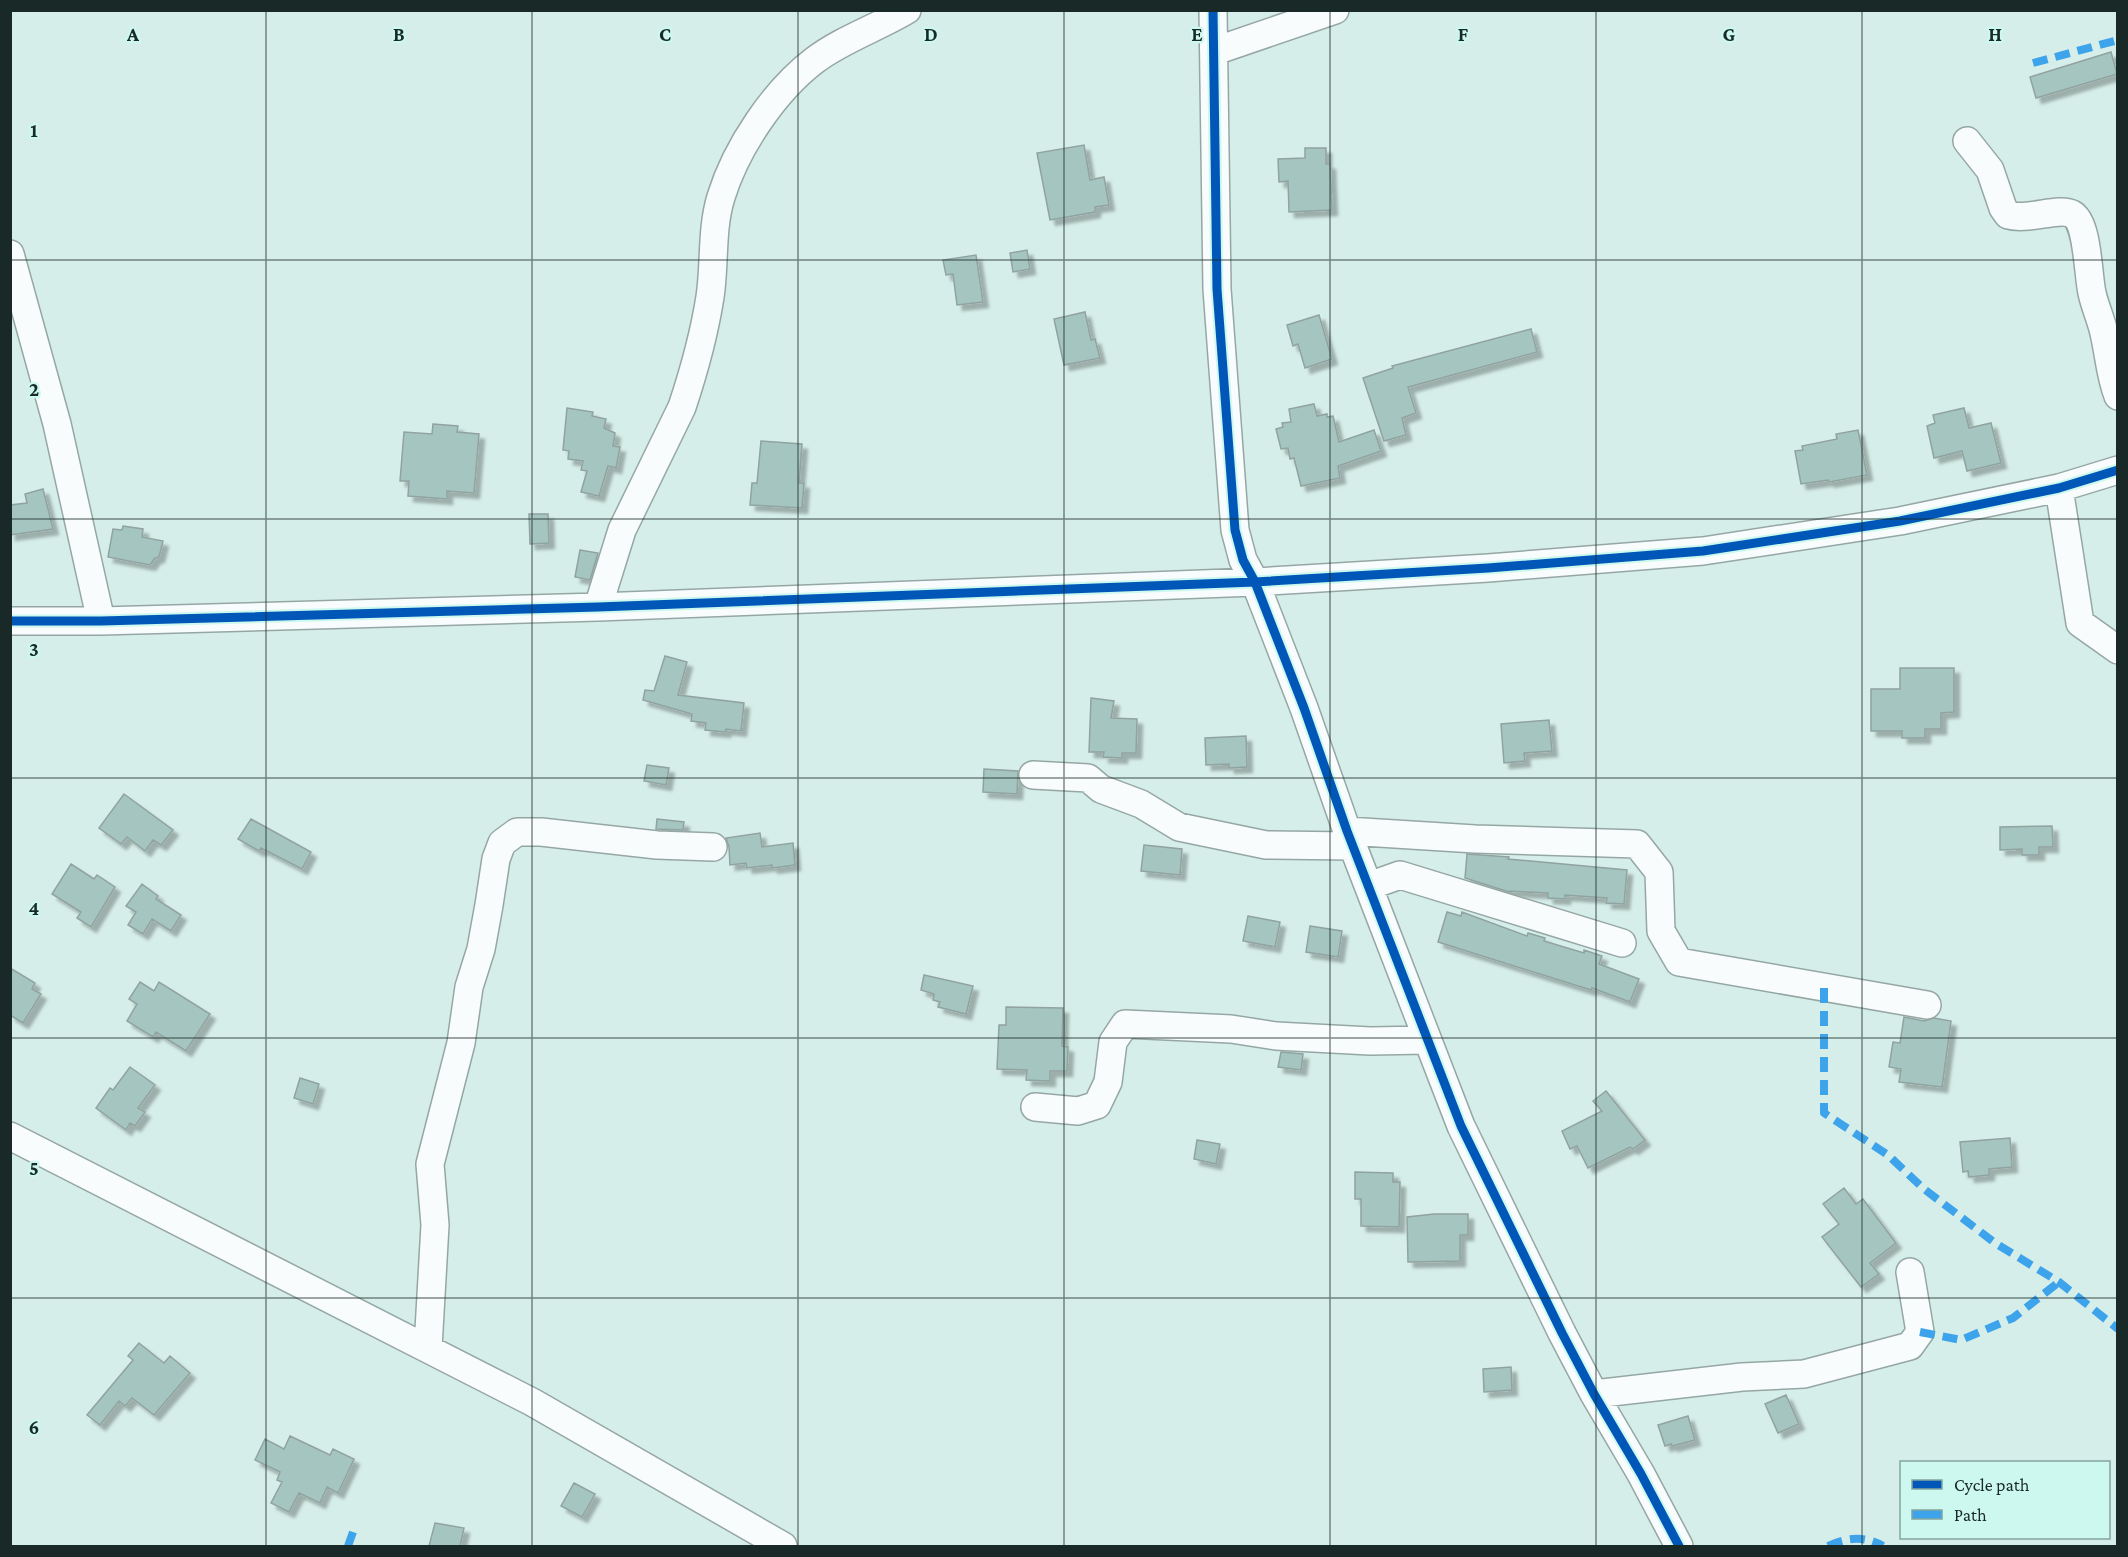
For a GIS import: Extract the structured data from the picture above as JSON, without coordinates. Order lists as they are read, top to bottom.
{
  "legend": ["Cycle path", "Path"],
  "grid": {
    "columns": [
      "A",
      "B",
      "C",
      "D",
      "E",
      "F",
      "G",
      "H"
    ],
    "rows": [
      "1",
      "2",
      "3",
      "4",
      "5",
      "6"
    ]
  }
}
